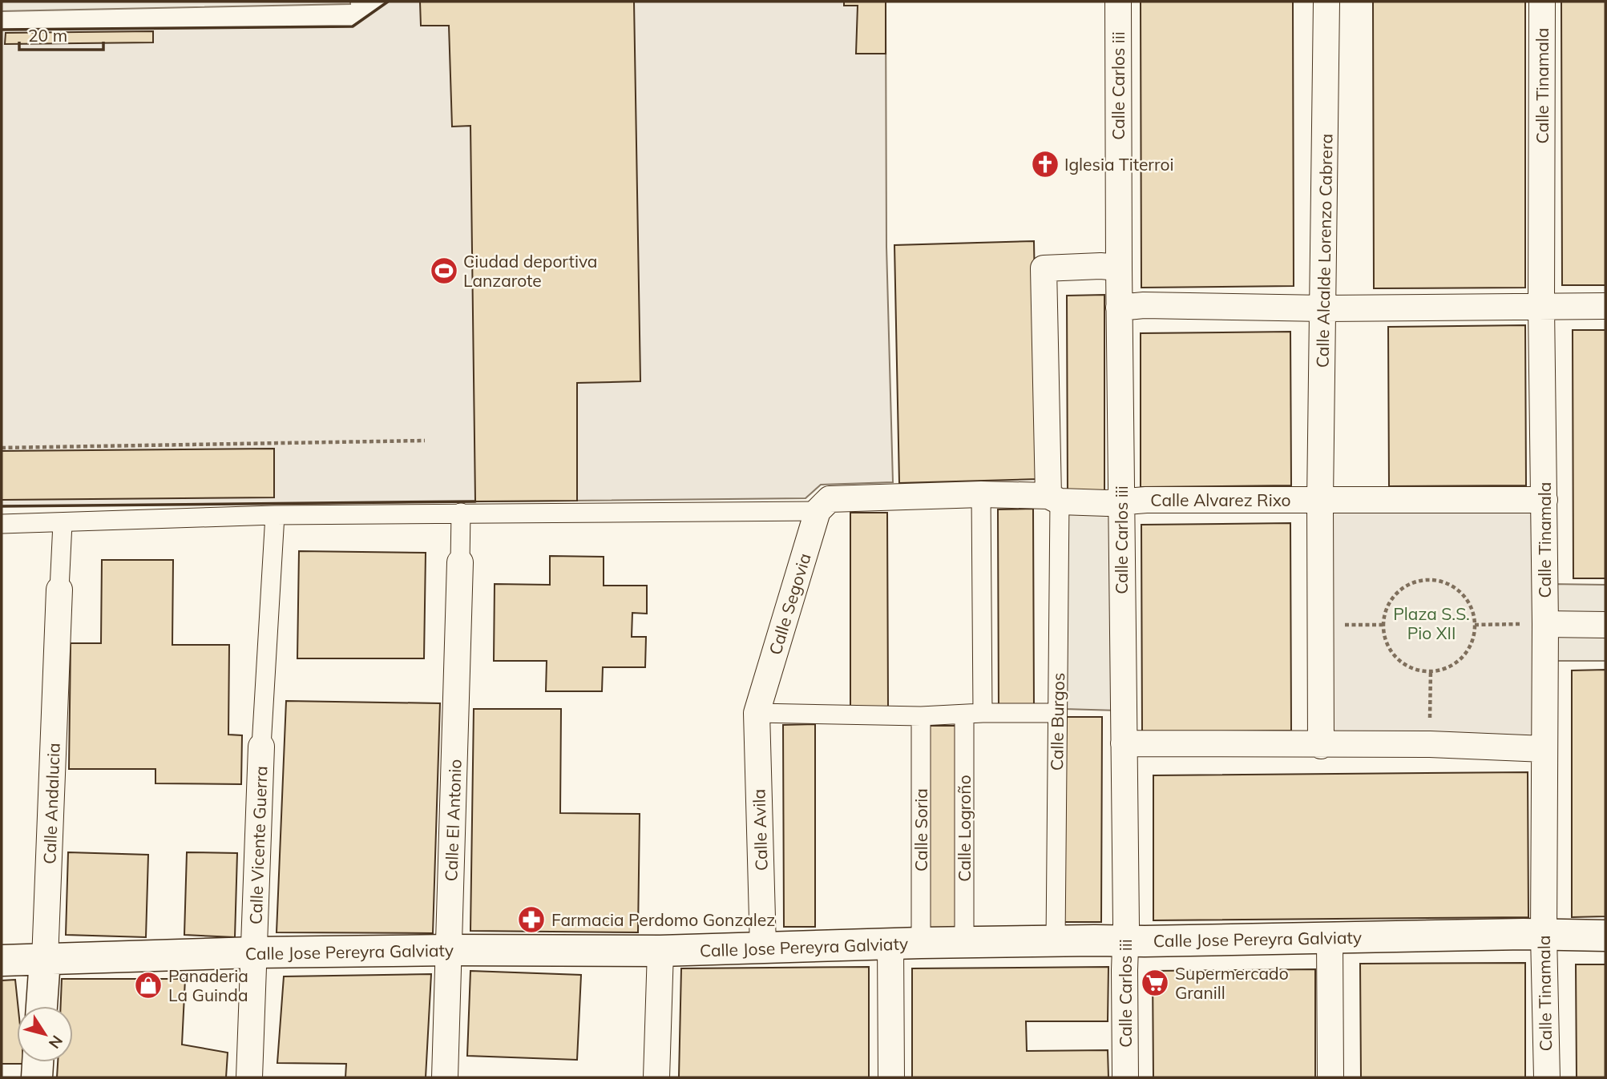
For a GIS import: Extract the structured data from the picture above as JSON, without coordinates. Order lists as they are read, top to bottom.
{
  "streets": {
    "street": [
      "Calle Carlos iii",
      "Calle Tinamala",
      "Calle Alcalde Lorenzo Cabrera",
      "Calle Alvarez Rixo",
      "Calle Segovia",
      "Calle Burgos",
      "Calle Andalucia",
      "Calle El Antonio",
      "Calle Logroño",
      "Calle Avila",
      "Calle Soria",
      "Calle Vicente Guerra",
      "Calle Jose Pereyra Galviaty"
    ]
  },
  "crossings": [
    ["Calle Carlos iii", "Calle Alvarez Rixo"],
    ["Calle Carlos iii", "Calle Burgos"],
    ["Calle Carlos iii", "Calle Jose Pereyra Galviaty"],
    ["Calle Tinamala", "Calle Jose Pereyra Galviaty"],
    ["Calle Alcalde Lorenzo Cabrera", "Calle Alvarez Rixo"],
    ["Calle Alvarez Rixo", "Calle Segovia"],
    ["Calle Alvarez Rixo", "Calle Burgos"],
    ["Calle Segovia", "Calle Avila"],
    ["Calle Burgos", "Calle Jose Pereyra Galviaty"],
    ["Calle Andalucia", "Calle Jose Pereyra Galviaty"],
    ["Calle El Antonio", "Calle Jose Pereyra Galviaty"],
    ["Calle Logroño", "Calle Jose Pereyra Galviaty"],
    ["Calle Avila", "Calle Jose Pereyra Galviaty"],
    ["Calle Soria", "Calle Jose Pereyra Galviaty"],
    ["Calle Vicente Guerra", "Calle Jose Pereyra Galviaty"]
  ],
  "parks": ["Plaza S.S. Pio XII"],
  "places": {
    "church": ["Iglesia Titerroi"],
    "sports": ["Ciudad deportiva Lanzarote"],
    "pharmacy": ["Farmacia Perdomo Gonzalez"],
    "supermarket": ["Supermercado Granill"],
    "shop": ["Panaderia La Guinda"]
  },
  "scale_bar": "20 m",
  "north": "bottom right"
}
